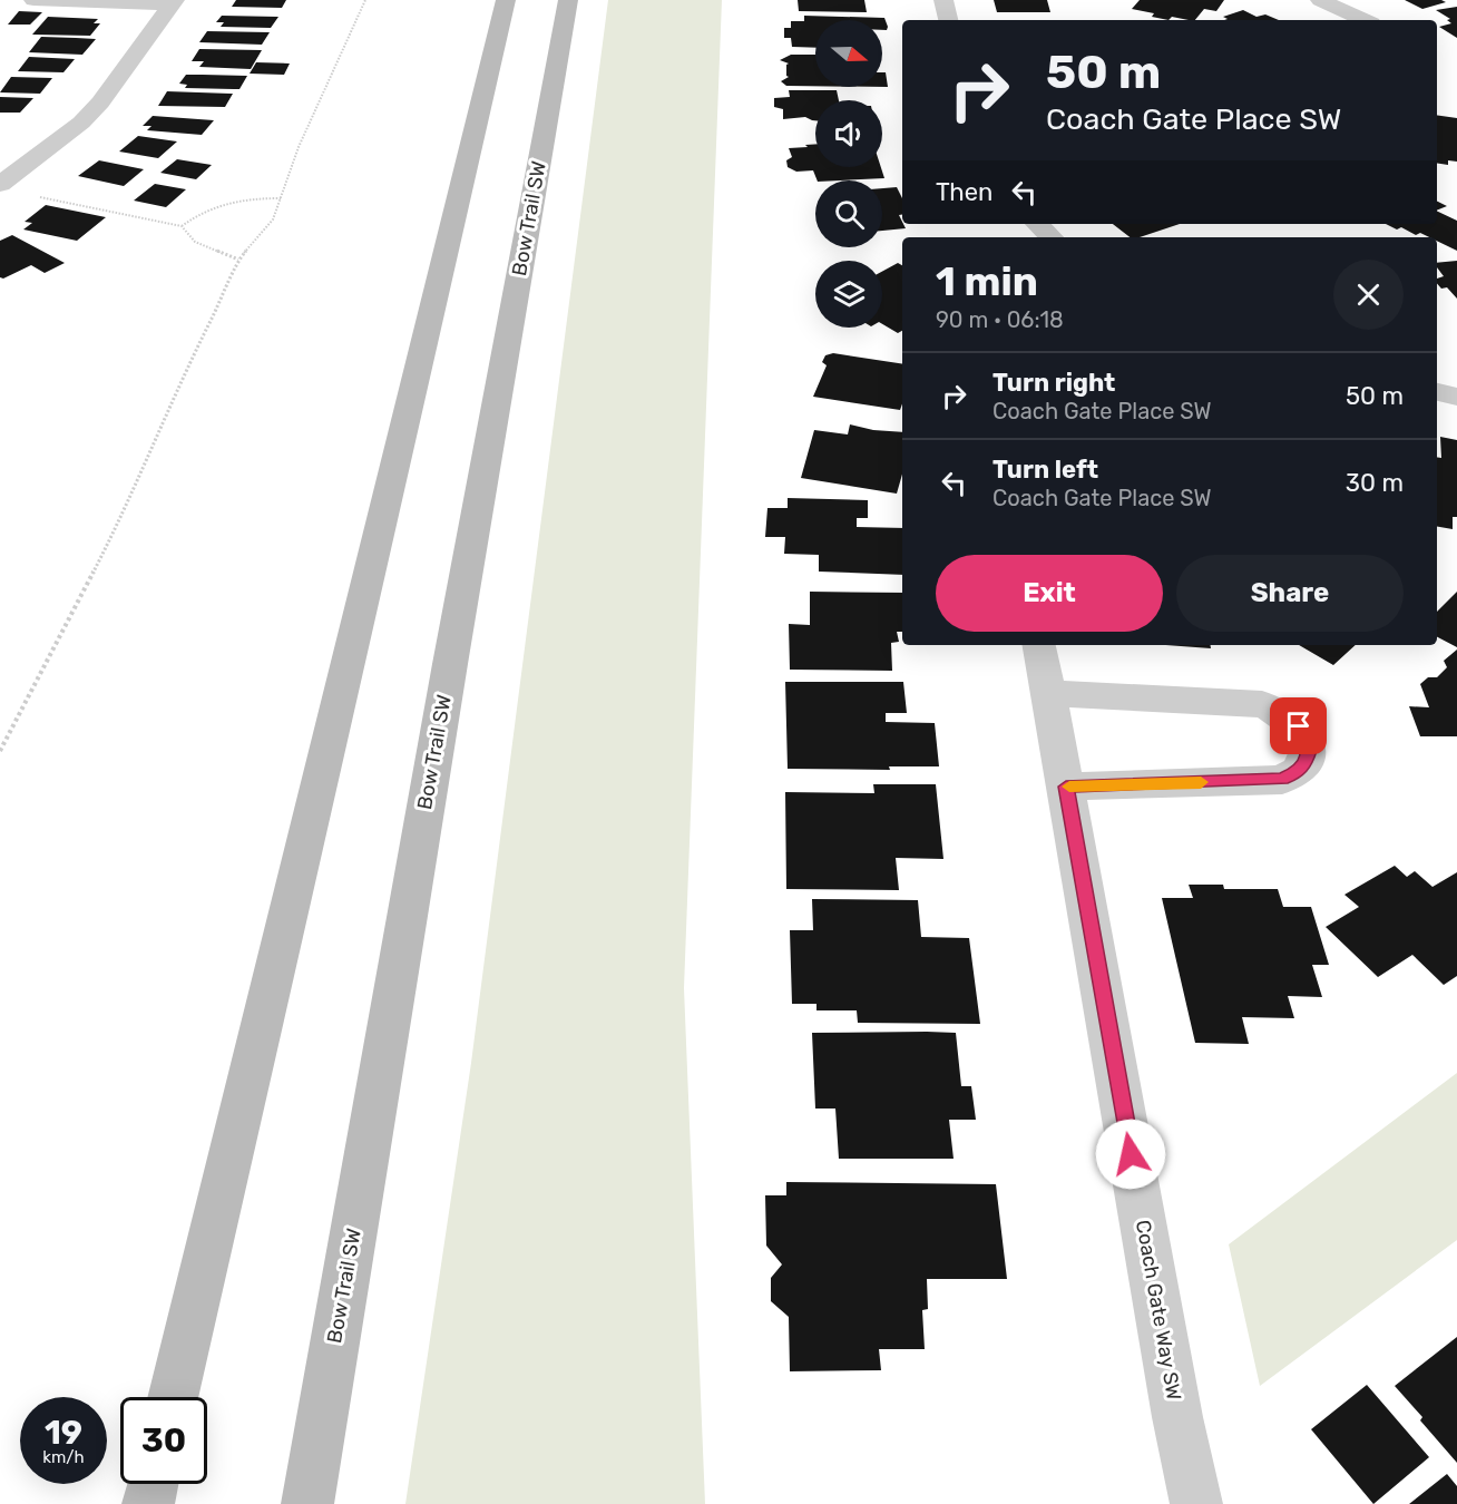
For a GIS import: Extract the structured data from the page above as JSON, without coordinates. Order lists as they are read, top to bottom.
{
  "streets": {
    "main road": ["Bow Trail SW"],
    "street": ["Coach Gate Way SW"]
  },
  "north": "right",
  "page": {
    "turn": ["50 m", "Coach Gate Place SW"],
    "then": "Then",
    "heading": ["1 min", "90 m · 06:18"],
    "list": [
      {
        "name": "Turn right",
        "note": "Coach Gate Place SW",
        "value": "50 m"
      },
      {
        "name": "Turn left",
        "note": "Coach Gate Place SW",
        "value": "30 m"
      }
    ],
    "buttons": ["Exit", "Share"],
    "speed": "19 km/h",
    "limit": "30"
  }
}
